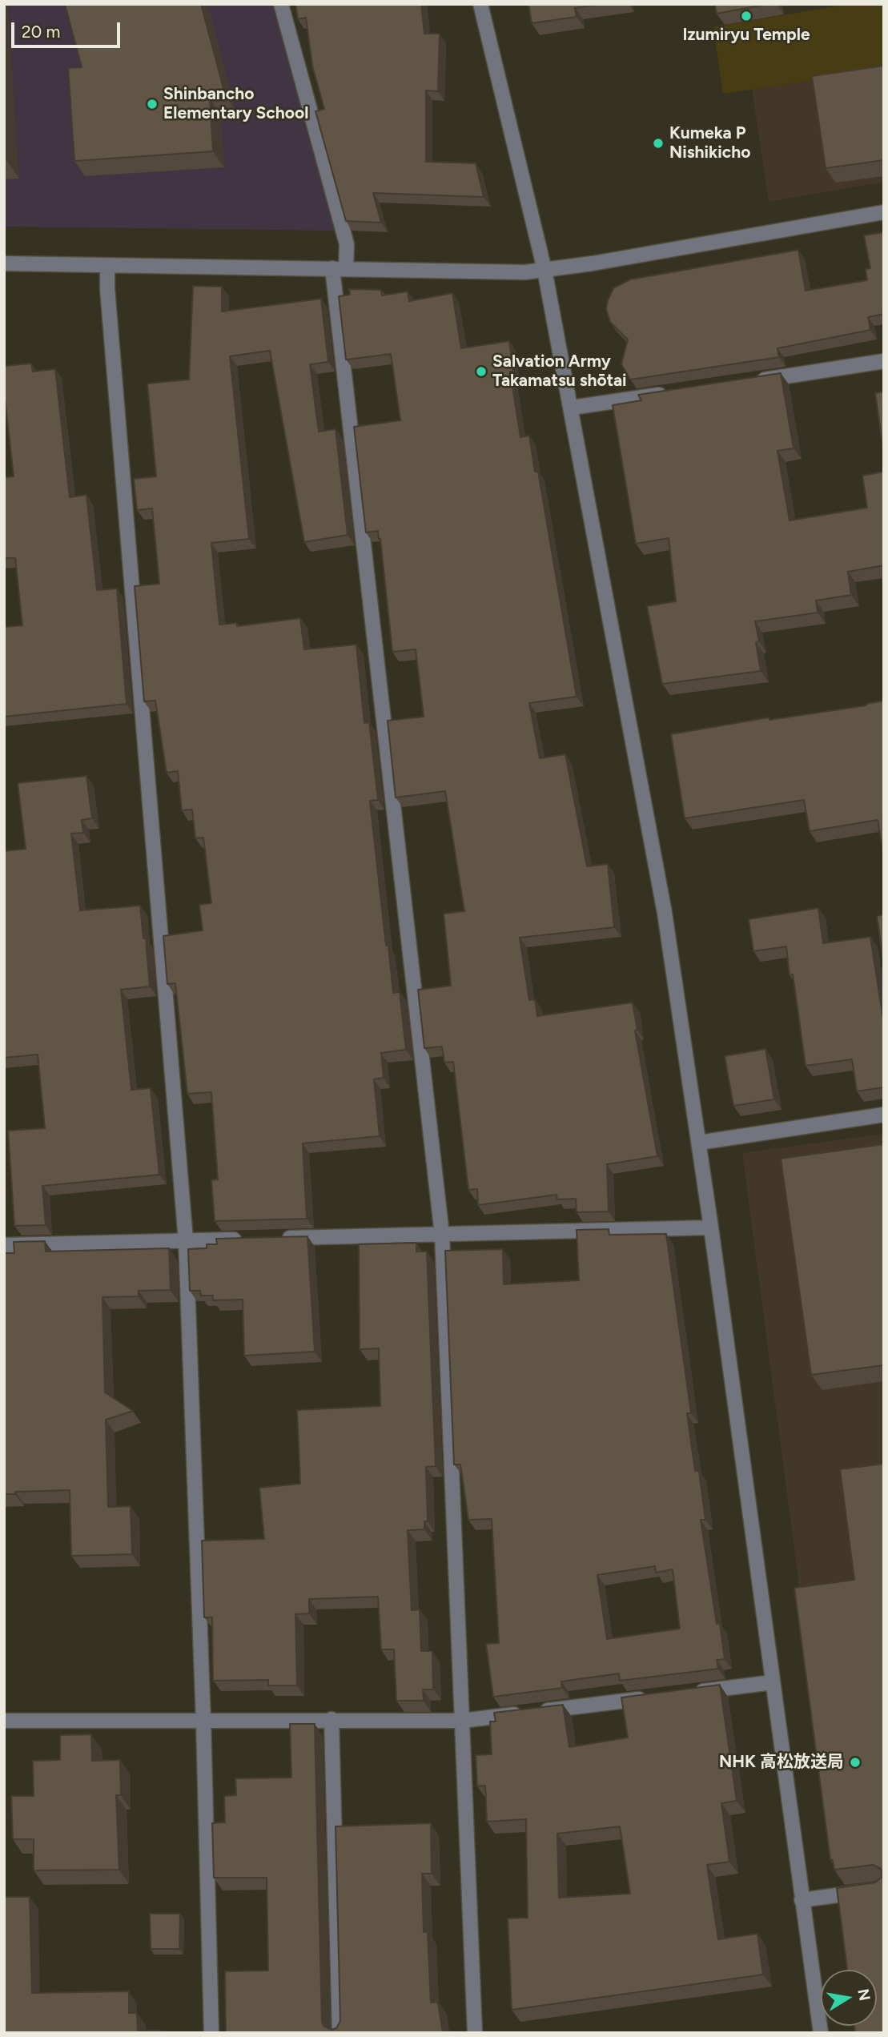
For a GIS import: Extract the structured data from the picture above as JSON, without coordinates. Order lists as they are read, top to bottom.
{
  "places": [
    "Izumiryu Temple",
    "Shinbancho Elementary School",
    "Kumeka P Nishikicho",
    "Salvation Army Takamatsu shōtai",
    "NHK 高松放送局"
  ],
  "scale_bar": "20 m",
  "north": "right"
}
